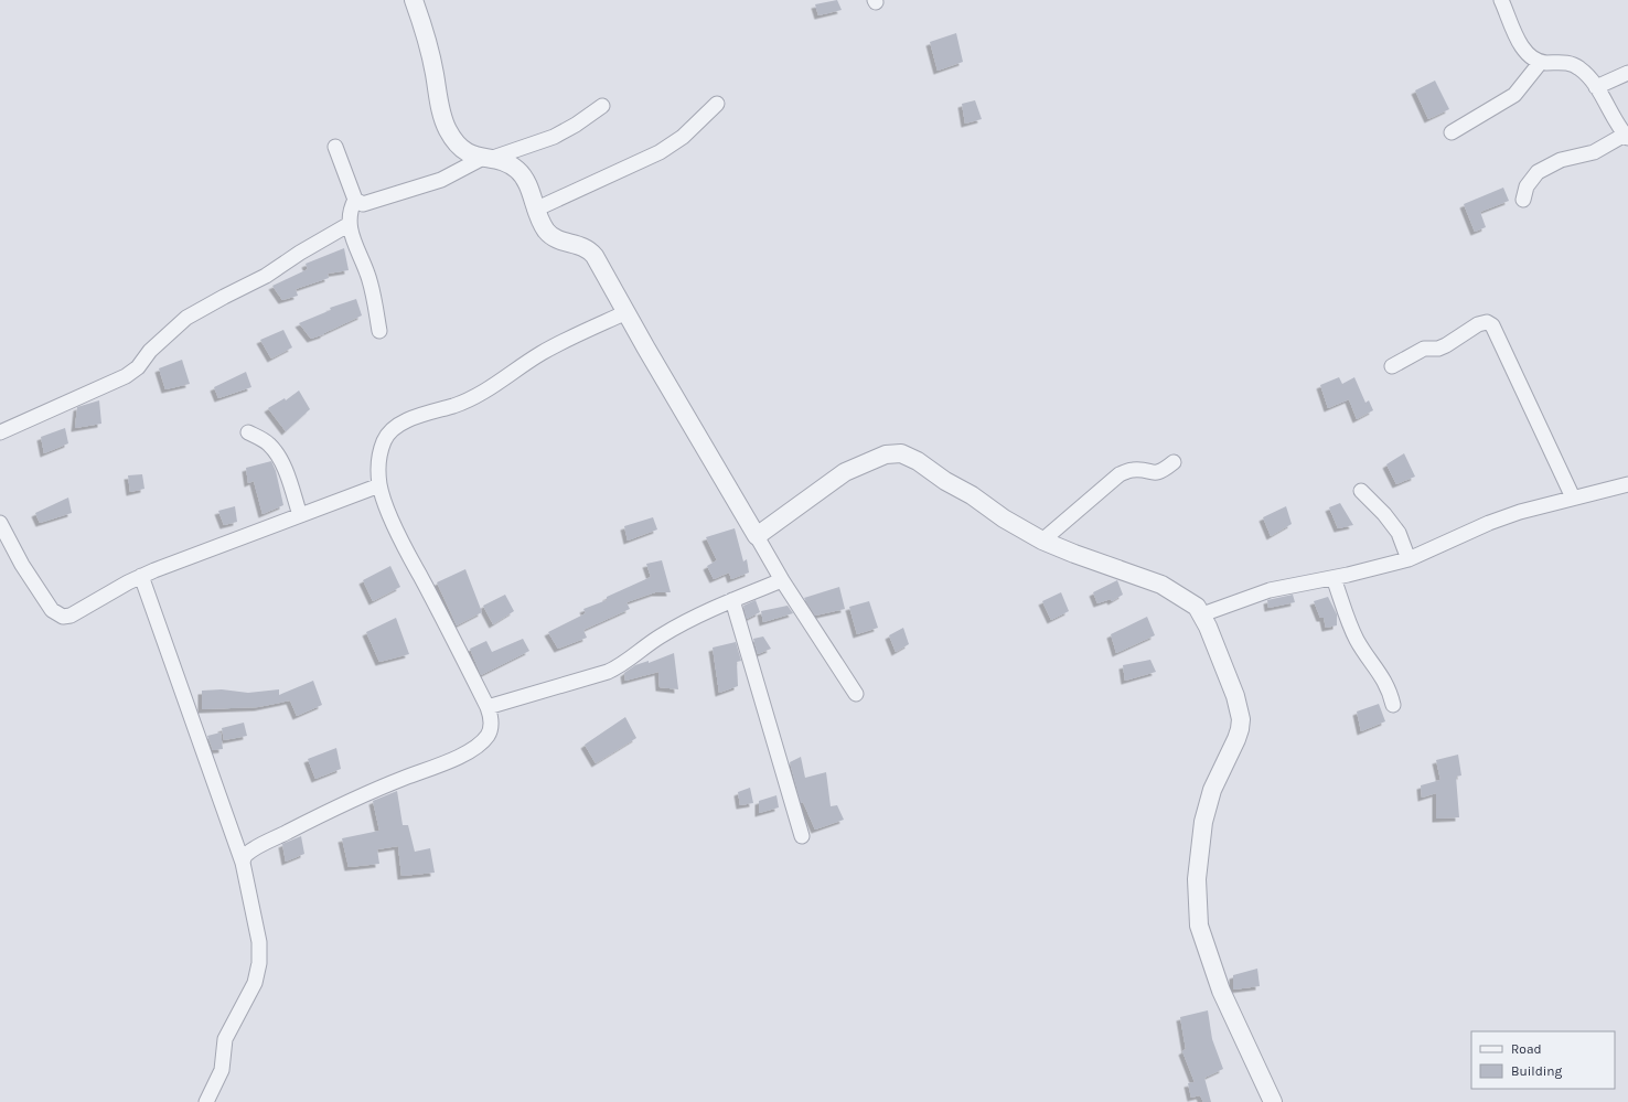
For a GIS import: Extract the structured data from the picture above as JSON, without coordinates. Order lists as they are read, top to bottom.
{
  "legend": ["Road", "Building"]
}
